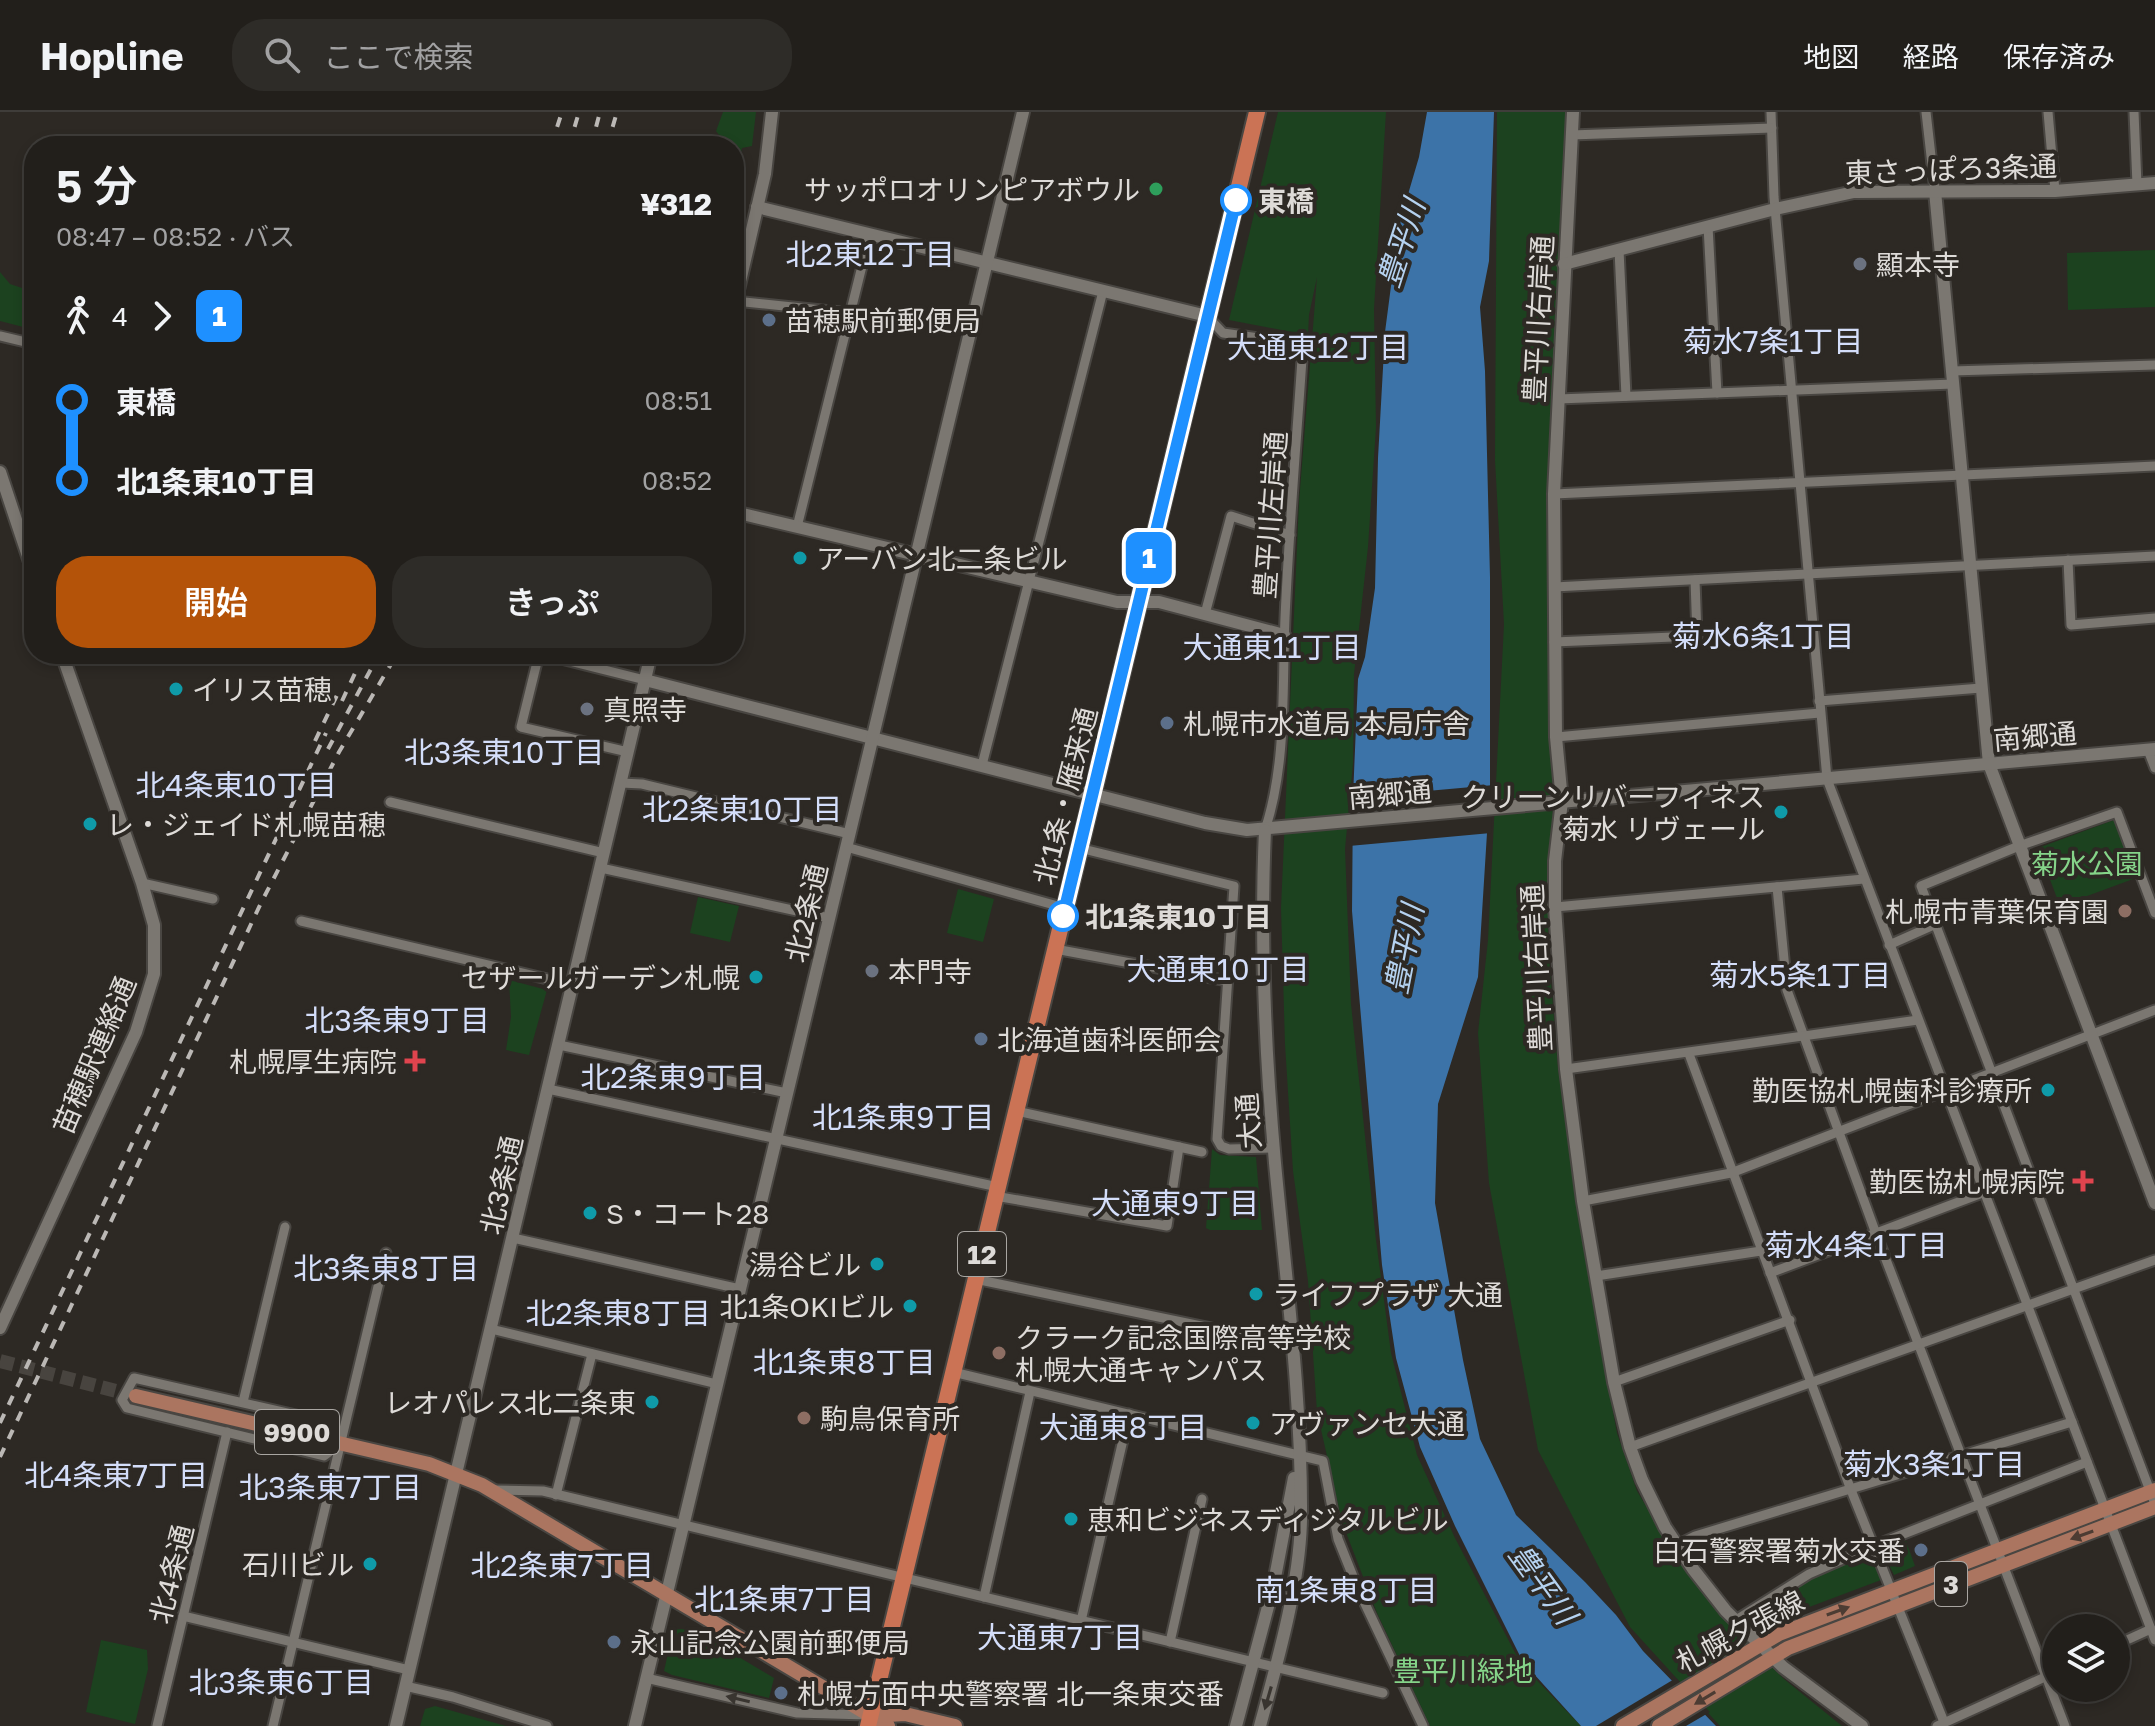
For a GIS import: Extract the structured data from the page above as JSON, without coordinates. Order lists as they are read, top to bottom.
{
  "streets": {
    "highway": ["北1条・雁来通", "12"],
    "main road": ["9900", "3", "札幌夕張線"],
    "street": [
      "東さっぽろ3条通",
      "豊平川右岸通",
      "豊平川左岸通",
      "南郷通",
      "北2条通",
      "苗穂駅連絡通",
      "大通",
      "北3条通",
      "北4条通"
    ]
  },
  "crossings": [
    ["東さっぽろ3条通", "豊平川右岸通"],
    ["豊平川右岸通", "南郷通"],
    ["豊平川右岸通", "札幌夕張線"],
    ["豊平川左岸通", "南郷通"],
    ["豊平川左岸通", "北1条・雁来通"],
    ["豊平川左岸通", "大通"],
    ["南郷通", "北1条・雁来通"],
    ["南郷通", "北2条通"],
    ["南郷通", "大通"],
    ["南郷通", "北3条通"],
    ["北1条・雁来通", "9900"],
    ["北2条通", "9900"],
    ["北3条通", "9900"]
  ],
  "districts": [
    "北2東12丁目",
    "菊水7条1丁目",
    "大通東12丁目",
    "菊水6条1丁目",
    "大通東11丁目",
    "北3条東10丁目",
    "北4条東10丁目",
    "北2条東10丁目",
    "大通東10丁目",
    "菊水5条1丁目",
    "北3条東9丁目",
    "北2条東9丁目",
    "北1条東9丁目",
    "大通東9丁目",
    "菊水4条1丁目",
    "北3条東8丁目",
    "北2条東8丁目",
    "北1条東8丁目",
    "大通東8丁目",
    "菊水3条1丁目",
    "北4条東7丁目",
    "北3条東7丁目",
    "北2条東7丁目",
    "南1条東8丁目",
    "北1条東7丁目",
    "大通東7丁目",
    "北3条東6丁目"
  ],
  "water": ["豊平川"],
  "parks": ["菊水公園", "豊平川緑地"],
  "places": {
    "other": [
      "サッポロオリンピアボウル",
      "東橋",
      "顯本寺",
      "苗穂駅前郵便局",
      "アーバン北二条ビル",
      "イリス苗穂",
      "真照寺",
      "札幌市水道局 本局庁舎",
      "クリーンリバーフィネス 菊水 リヴェール",
      "レ・ジェイド札幌苗穂",
      "札幌市青葉保育園",
      "北1条東10丁目",
      "本門寺",
      "セザールガーデン札幌",
      "北海道歯科医師会",
      "勤医協札幌歯科診療所",
      "S・コート28",
      "湯谷ビル",
      "ライフプラザ 大通",
      "北1条OKIビル",
      "クラーク記念国際高等学校 札幌大通キャンパス",
      "レオパレス北二条東",
      "駒鳥保育所",
      "アヴァンセ大通",
      "恵和ビジネスディジタルビル",
      "白石警察署菊水交番",
      "石川ビル",
      "永山記念公園前郵便局",
      "札幌方面中央警察署 北一条東交番"
    ],
    "health": ["札幌厚生病院", "勤医協札幌病院"]
  },
  "lines": ["bus line 1"],
  "page": {
    "header": "Hopline",
    "search": "ここで検索",
    "nav": ["地図", "経路", "保存済み"],
    "on_map": "1",
    "heading": ["5 分", "08:47 – 08:52 · バス", "¥312"],
    "legs": ["4", "1"],
    "list": [
      {
        "name": "東橋",
        "value": "08:51"
      },
      {
        "name": "北1条東10丁目",
        "value": "08:52"
      }
    ],
    "buttons": ["開始", "きっぷ"]
  }
}
